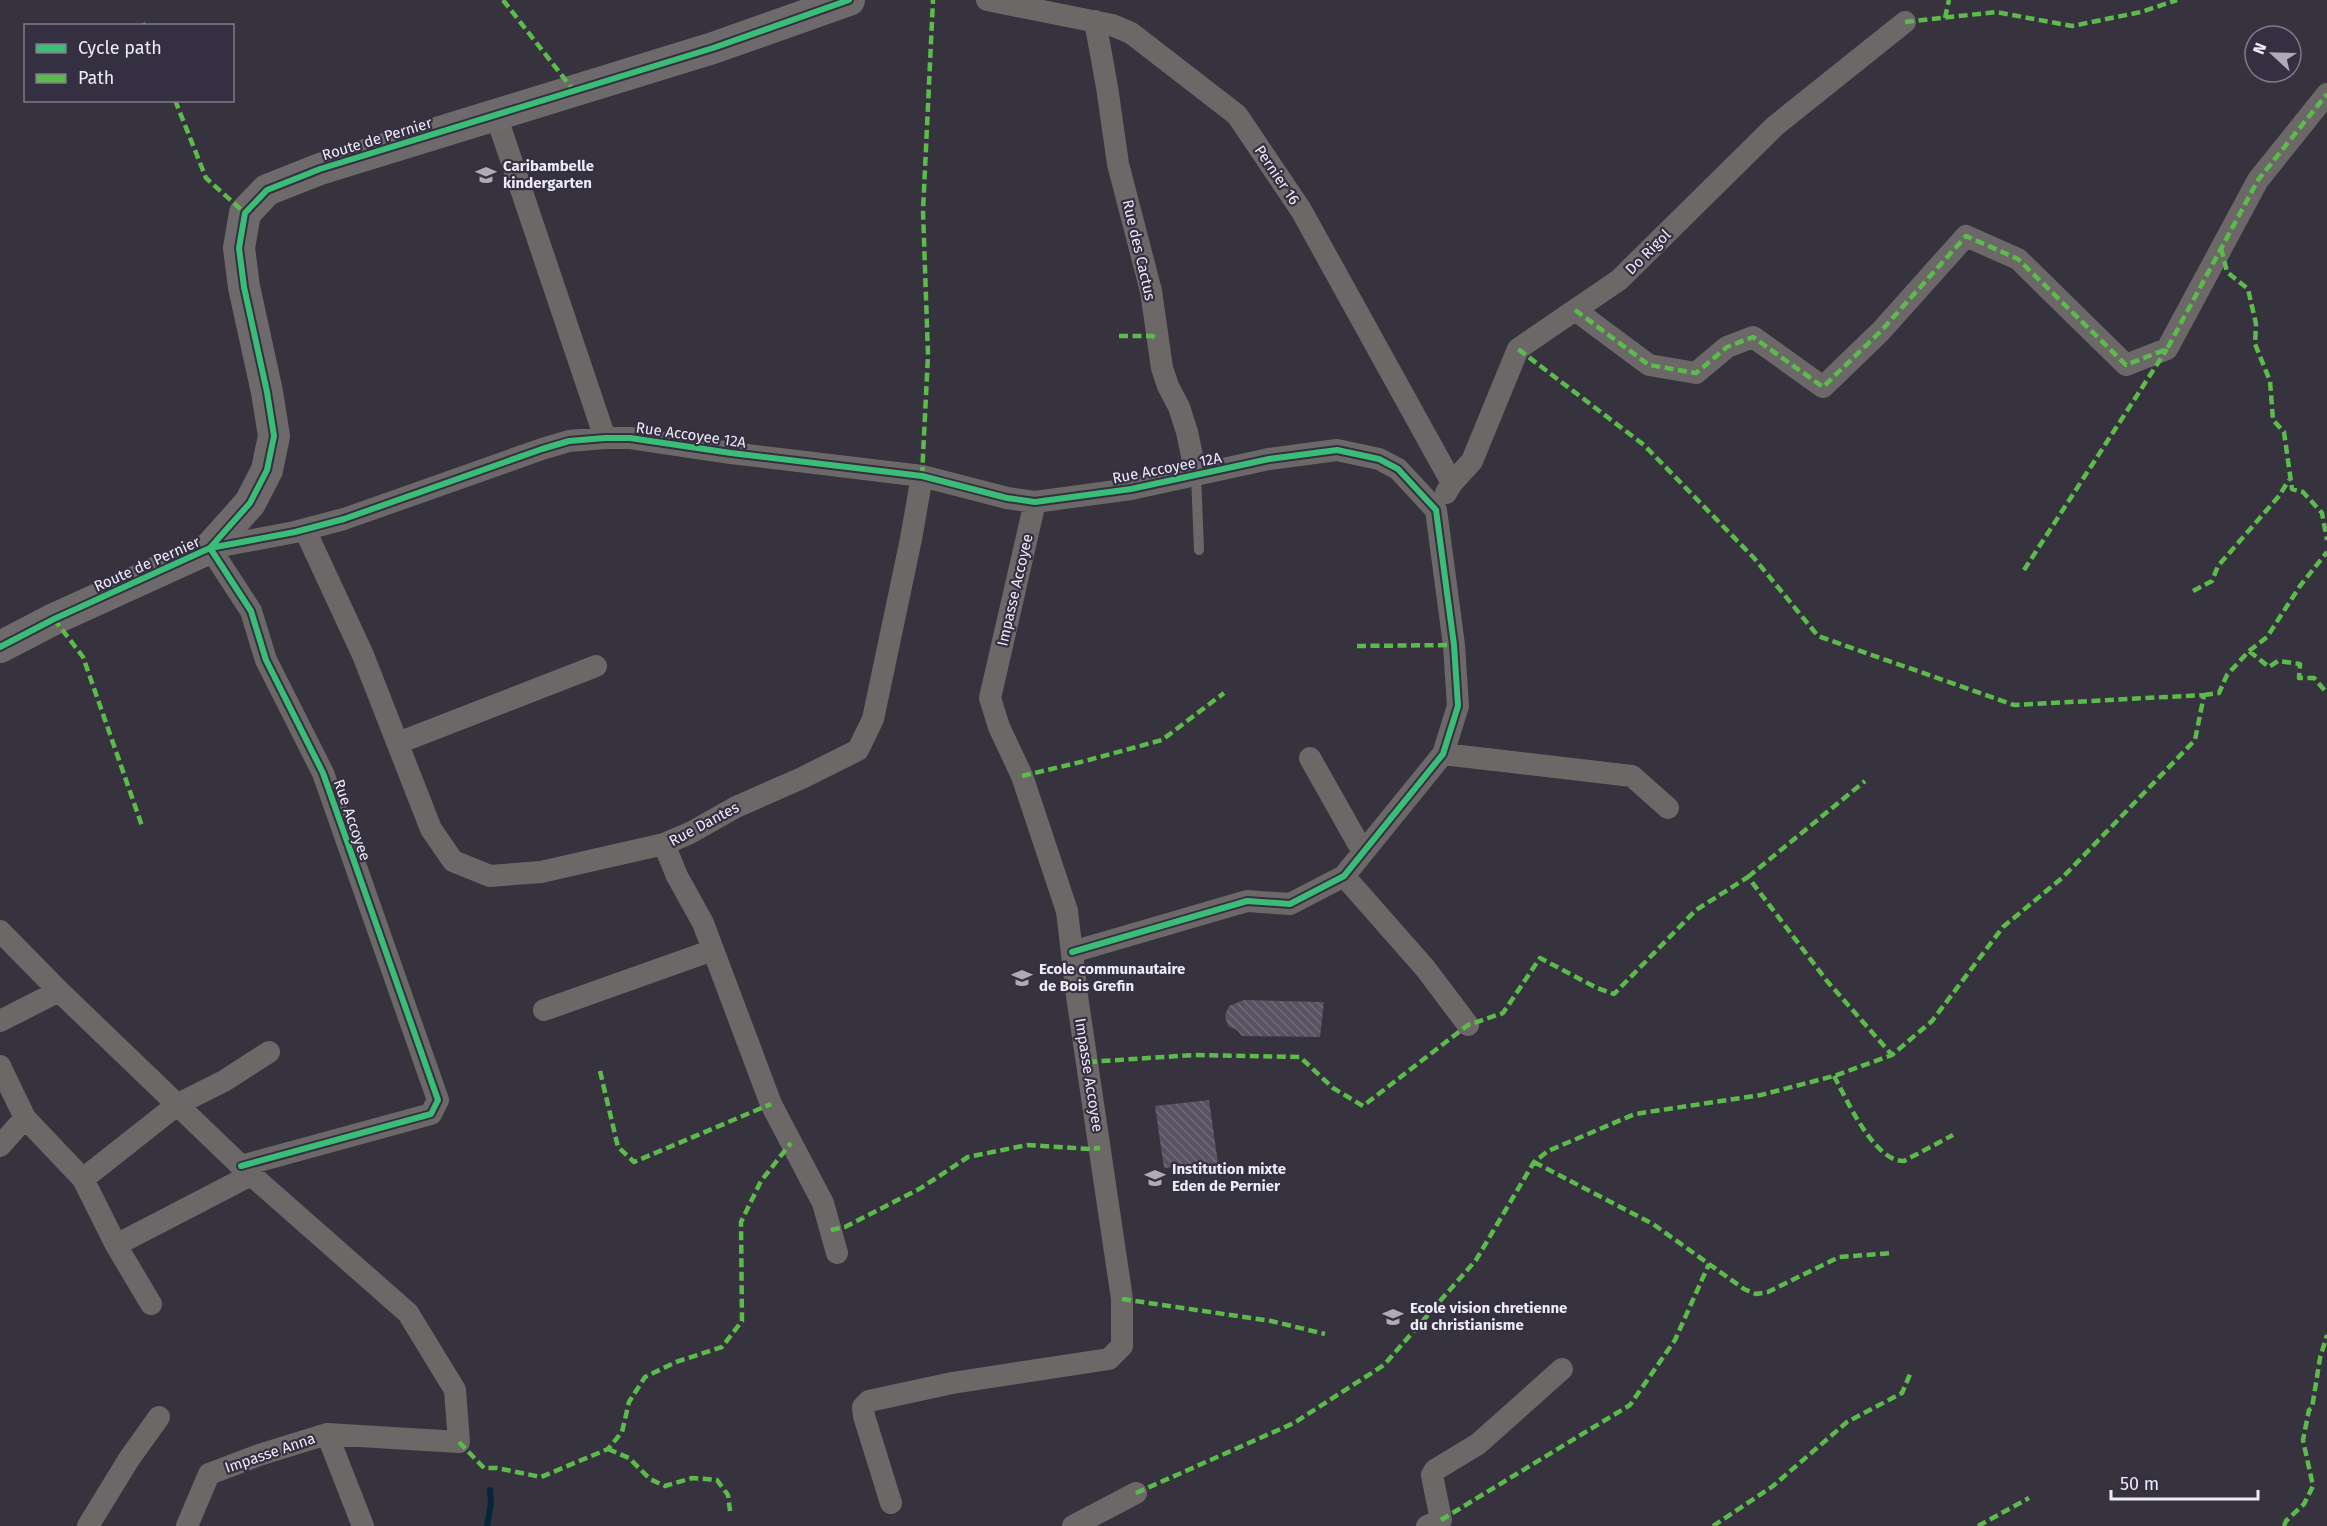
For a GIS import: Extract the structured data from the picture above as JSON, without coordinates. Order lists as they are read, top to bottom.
{
  "streets": {
    "street": [
      "Route de Pernier",
      "Pernier 16",
      "Rue des Cactus",
      "Do Rigol",
      "Rue Accoyee 12A",
      "Impasse Accoyee",
      "Rue Accoyee",
      "Rue Dantes",
      "Impasse Anna"
    ]
  },
  "crossings": [
    ["Route de Pernier", "Rue Accoyee 12A"],
    ["Route de Pernier", "Rue Accoyee"],
    ["Pernier 16", "Rue des Cactus"],
    ["Pernier 16", "Do Rigol"],
    ["Rue des Cactus", "Rue Accoyee 12A"],
    ["Do Rigol", "Rue Accoyee 12A"],
    ["Rue Accoyee 12A", "Impasse Accoyee"],
    ["Rue Accoyee 12A", "Rue Accoyee"],
    ["Rue Accoyee 12A", "Rue Dantes"],
    ["Rue Accoyee", "Impasse Anna"]
  ],
  "places": {
    "school or university": [
      "Caribambelle kindergarten",
      "Ecole communautaire de Bois Grefin",
      "Institution mixte Eden de Pernier",
      "Ecole vision chretienne du christianisme"
    ]
  },
  "legend": ["Cycle path", "Path"],
  "scale_bar": "50 m",
  "north": "left"
}
